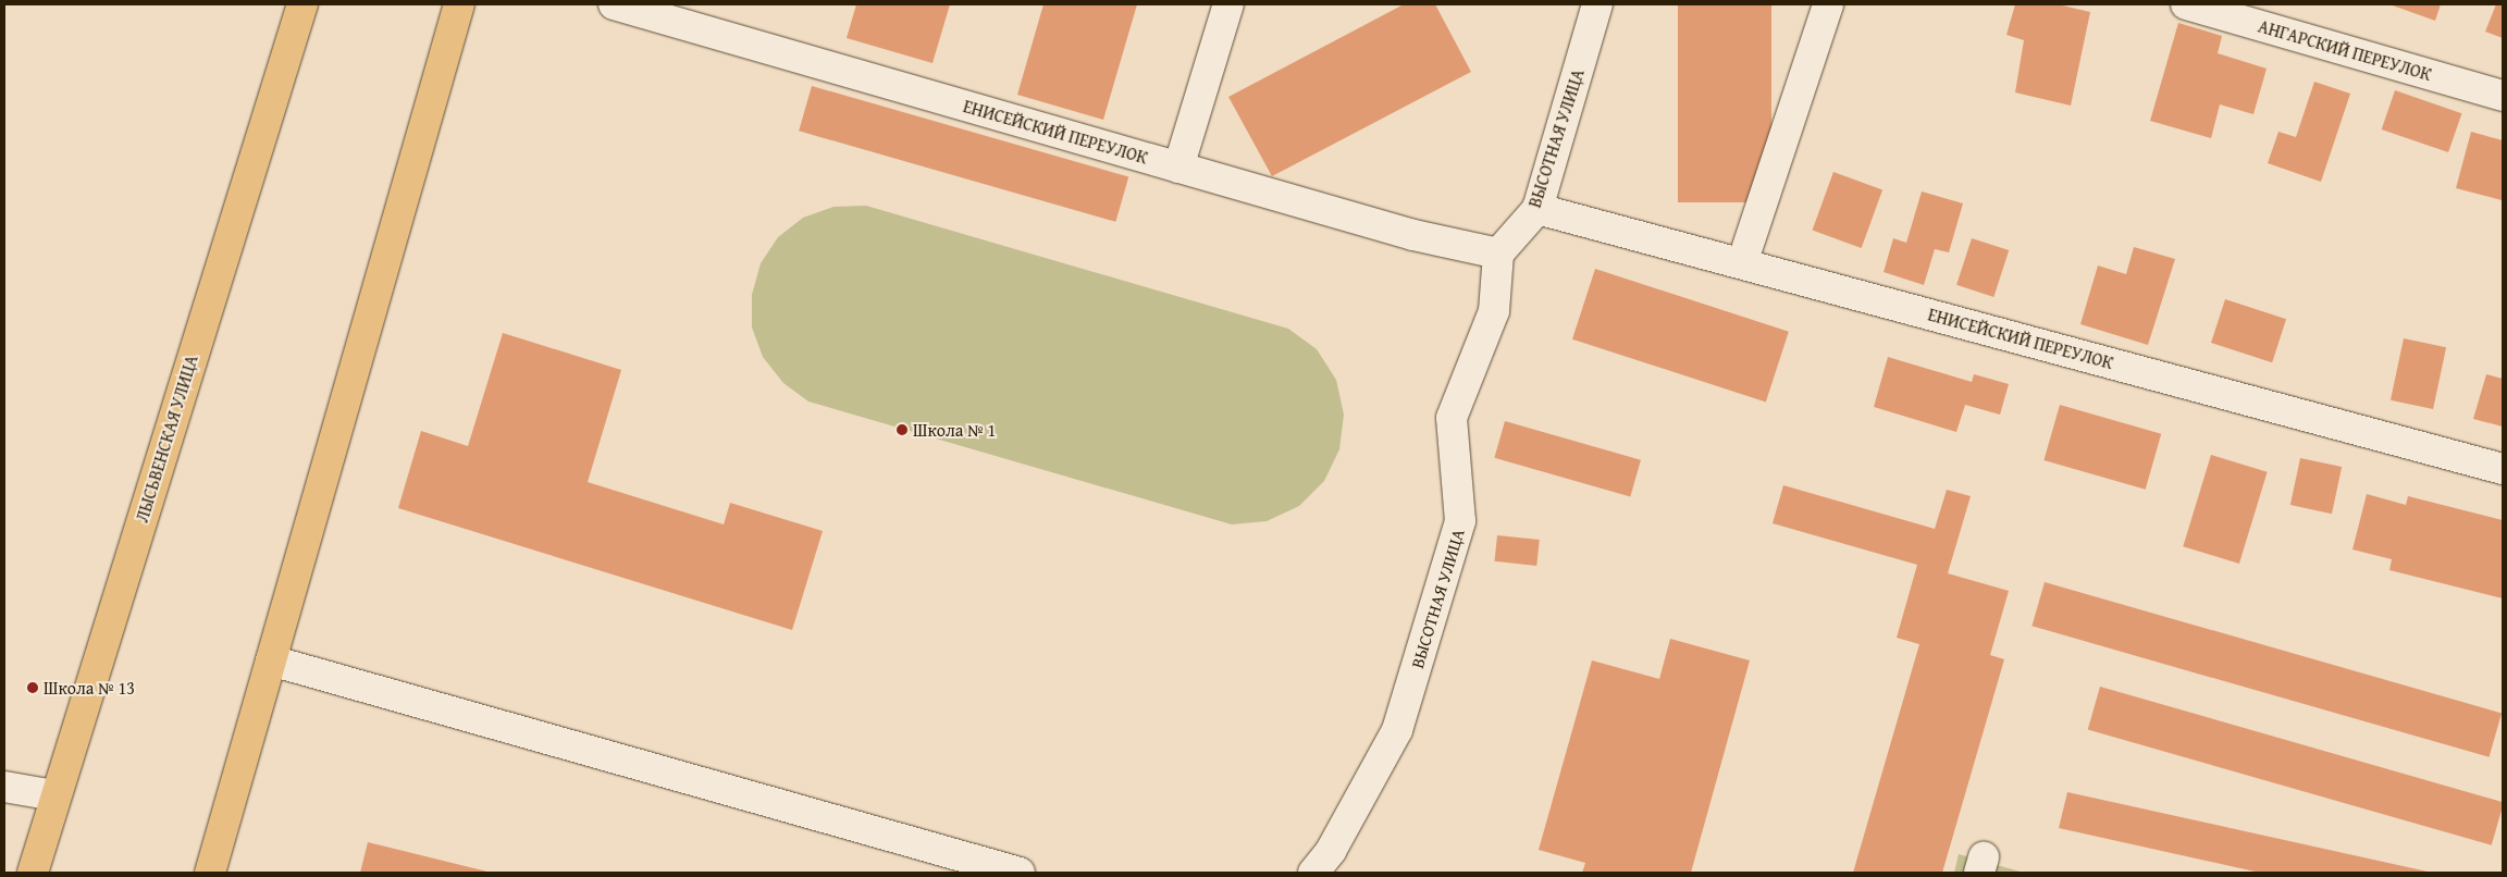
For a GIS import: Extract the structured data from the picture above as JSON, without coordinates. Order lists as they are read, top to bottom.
{
  "streets": {
    "main road": ["ЛЫСЬВЕНСКАЯ УЛИЦА"],
    "street": ["АНГАРСКИЙ ПЕРЕУЛОК", "ЕНИСЕЙСКИЙ ПЕРЕУЛОК", "ВЫСОТНАЯ УЛИЦА"]
  },
  "crossings": [
    ["ЕНИСЕЙСКИЙ ПЕРЕУЛОК", "ВЫСОТНАЯ УЛИЦА"]
  ],
  "places": ["Школа № 1", "Школа № 13"]
}
